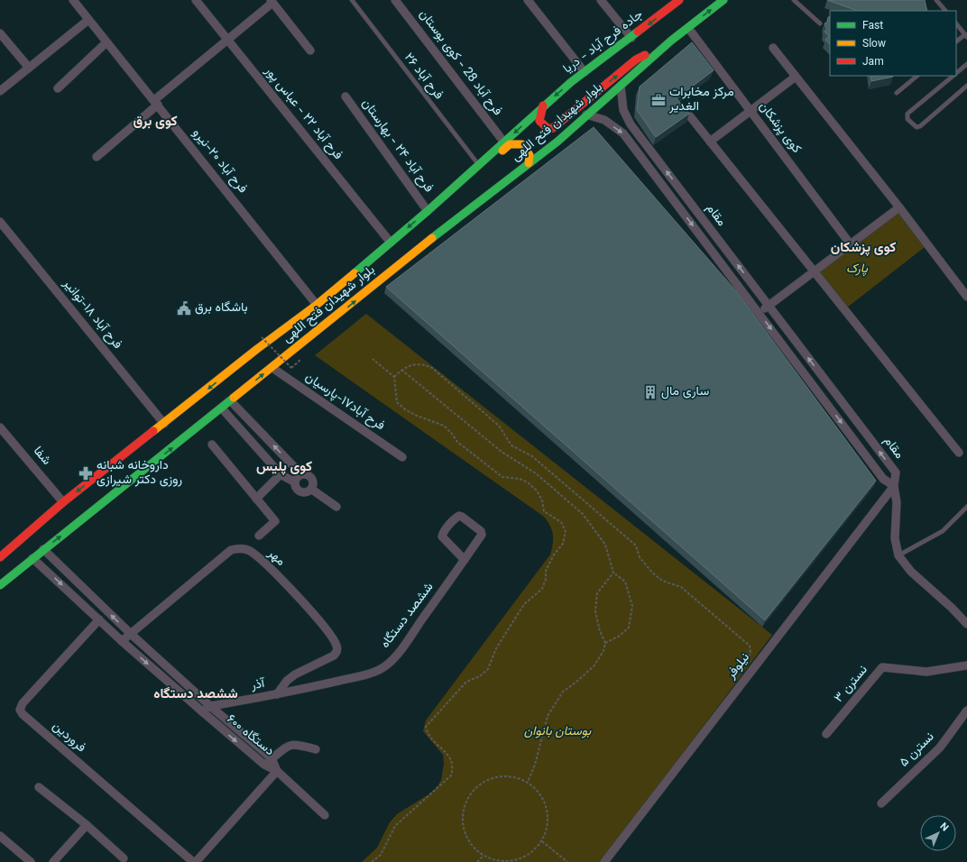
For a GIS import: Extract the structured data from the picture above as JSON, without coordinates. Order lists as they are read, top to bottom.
{
  "streets": {
    "main road": ["جاده فرح آباد - دریا", "بلوار شهیدان فتح اللهی"],
    "street": [
      "فرح آباد 28 - کوی بوستان",
      "فرح آباد ۲۲ - عباس پور",
      "کوی پزشکان",
      "فرح آباد ۲۴ - بهارستان",
      "فرح آباد ۲۰-نیرو",
      "مقام",
      "فرح آباد ۱۸-توانیر",
      "فرح آباد۱۷-پارسیان",
      "شفا",
      "مهر",
      "ششصد دستگاه",
      "نیلوفر",
      "نسترن ۳",
      "آذر",
      "۶۰۰ دستگاه",
      "فروردین",
      "نسترن ۵"
    ],
    "lane": ["فرح آباد ۲۶"]
  },
  "crossings": [
    ["جاده فرح آباد - دریا", "بلوار شهیدان فتح اللهی"],
    ["فرح آباد 28 - کوی بوستان", "بلوار شهیدان فتح اللهی"],
    ["فرح آباد ۲۶", "بلوار شهیدان فتح اللهی"],
    ["فرح آباد ۲۲ - عباس پور", "بلوار شهیدان فتح اللهی"],
    ["بلوار شهیدان فتح اللهی", "فرح آباد ۲۴ - بهارستان"],
    ["بلوار شهیدان فتح اللهی", "فرح آباد ۲۰-نیرو"],
    ["بلوار شهیدان فتح اللهی", "مقام"],
    ["بلوار شهیدان فتح اللهی", "فرح آباد ۱۸-توانیر"],
    ["بلوار شهیدان فتح اللهی", "فرح آباد۱۷-پارسیان"],
    ["بلوار شهیدان فتح اللهی", "شفا"],
    ["بلوار شهیدان فتح اللهی", "۶۰۰ دستگاه"],
    ["مقام", "نیلوفر"],
    ["مهر", "ششصد دستگاه"],
    ["مهر", "آذر"],
    ["مهر", "۶۰۰ دستگاه"],
    ["ششصد دستگاه", "آذر"],
    ["آذر", "۶۰۰ دستگاه"],
    ["۶۰۰ دستگاه", "فروردین"]
  ],
  "one_way": ["جاده فرح آباد - دریا"],
  "districts": [
    "کوی برق",
    "کوی پزشکان",
    "کوی پلیس",
    "ششصد دستگاه"
  ],
  "parks": ["پارک", "بوستان بانوان"],
  "places": {
    "office": ["مرکز مخابرات الغدیر"],
    "public building": ["باشگاه برق"],
    "building": ["ساری مال"],
    "pharmacy": ["داروخانه شبانه روزی دکتر شیرازی"]
  },
  "legend": ["Fast", "Slow", "Jam"],
  "north": "top right"
}
